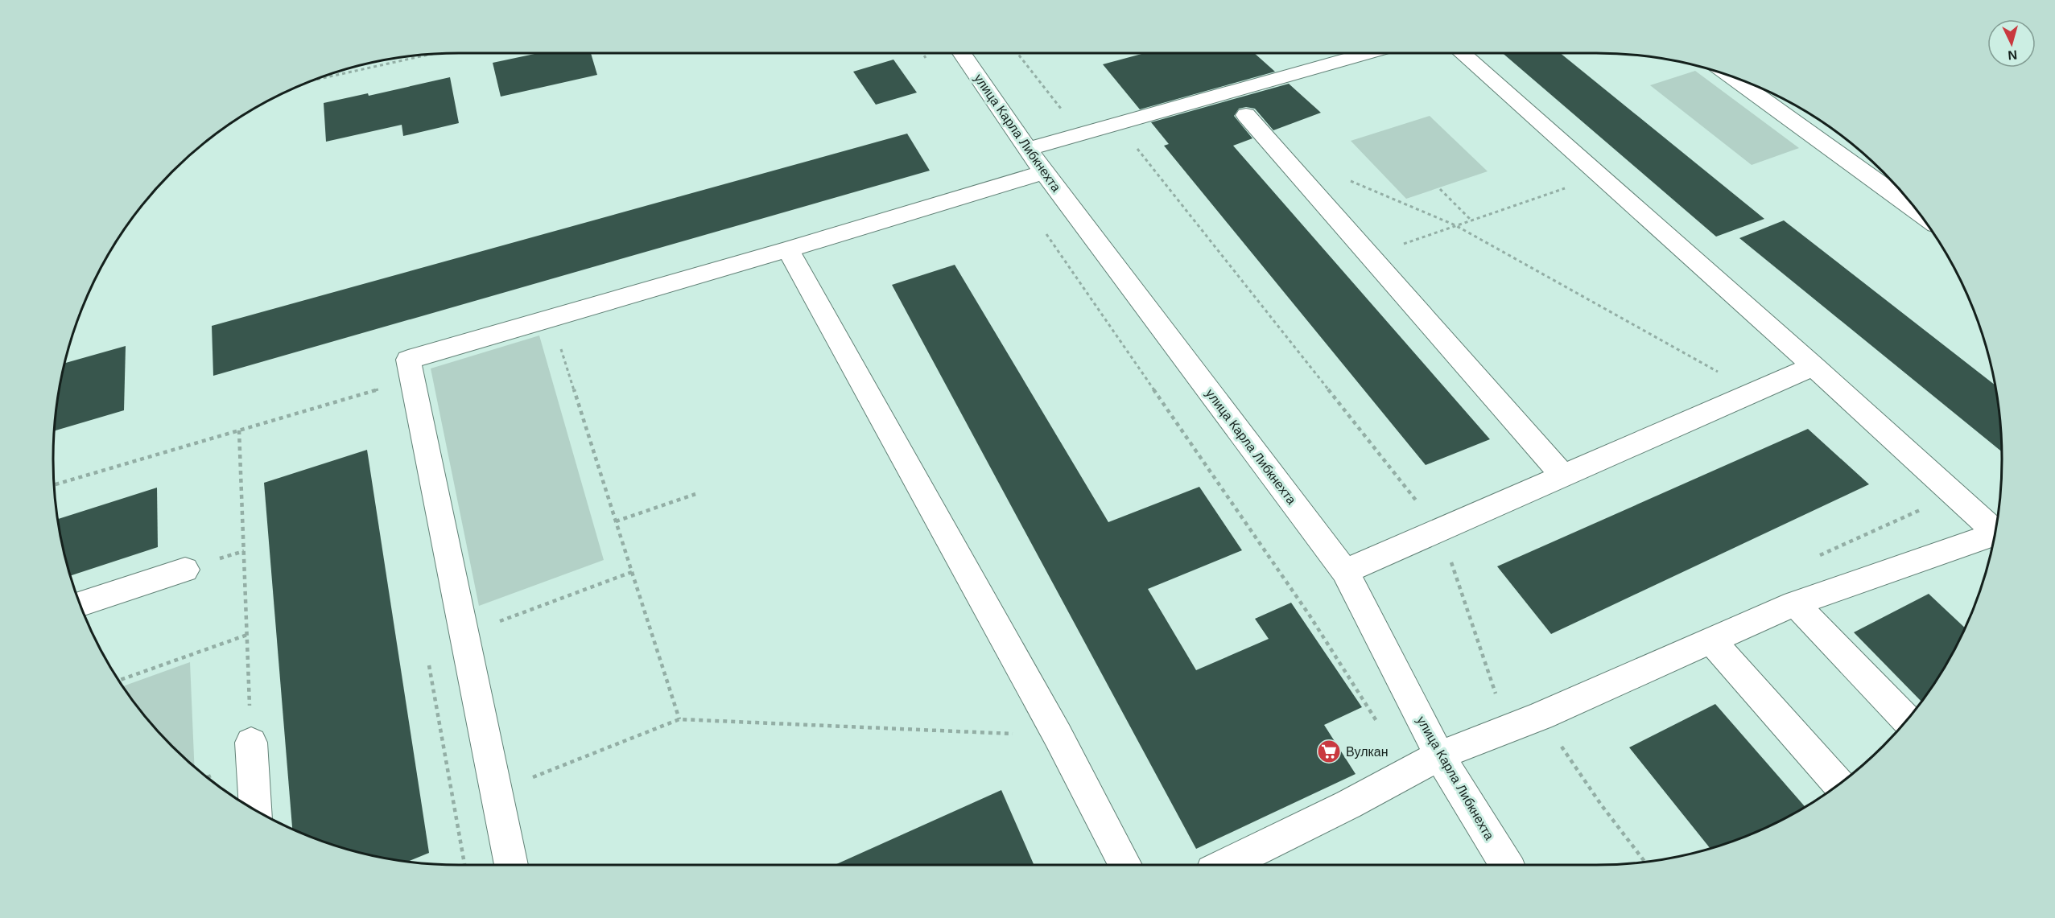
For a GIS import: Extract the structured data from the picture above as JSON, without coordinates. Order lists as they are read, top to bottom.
{
  "streets": {
    "street": ["улица Карла Либкнехта"]
  },
  "places": {
    "supermarket": ["Вулкан"]
  },
  "north": "bottom"
}
